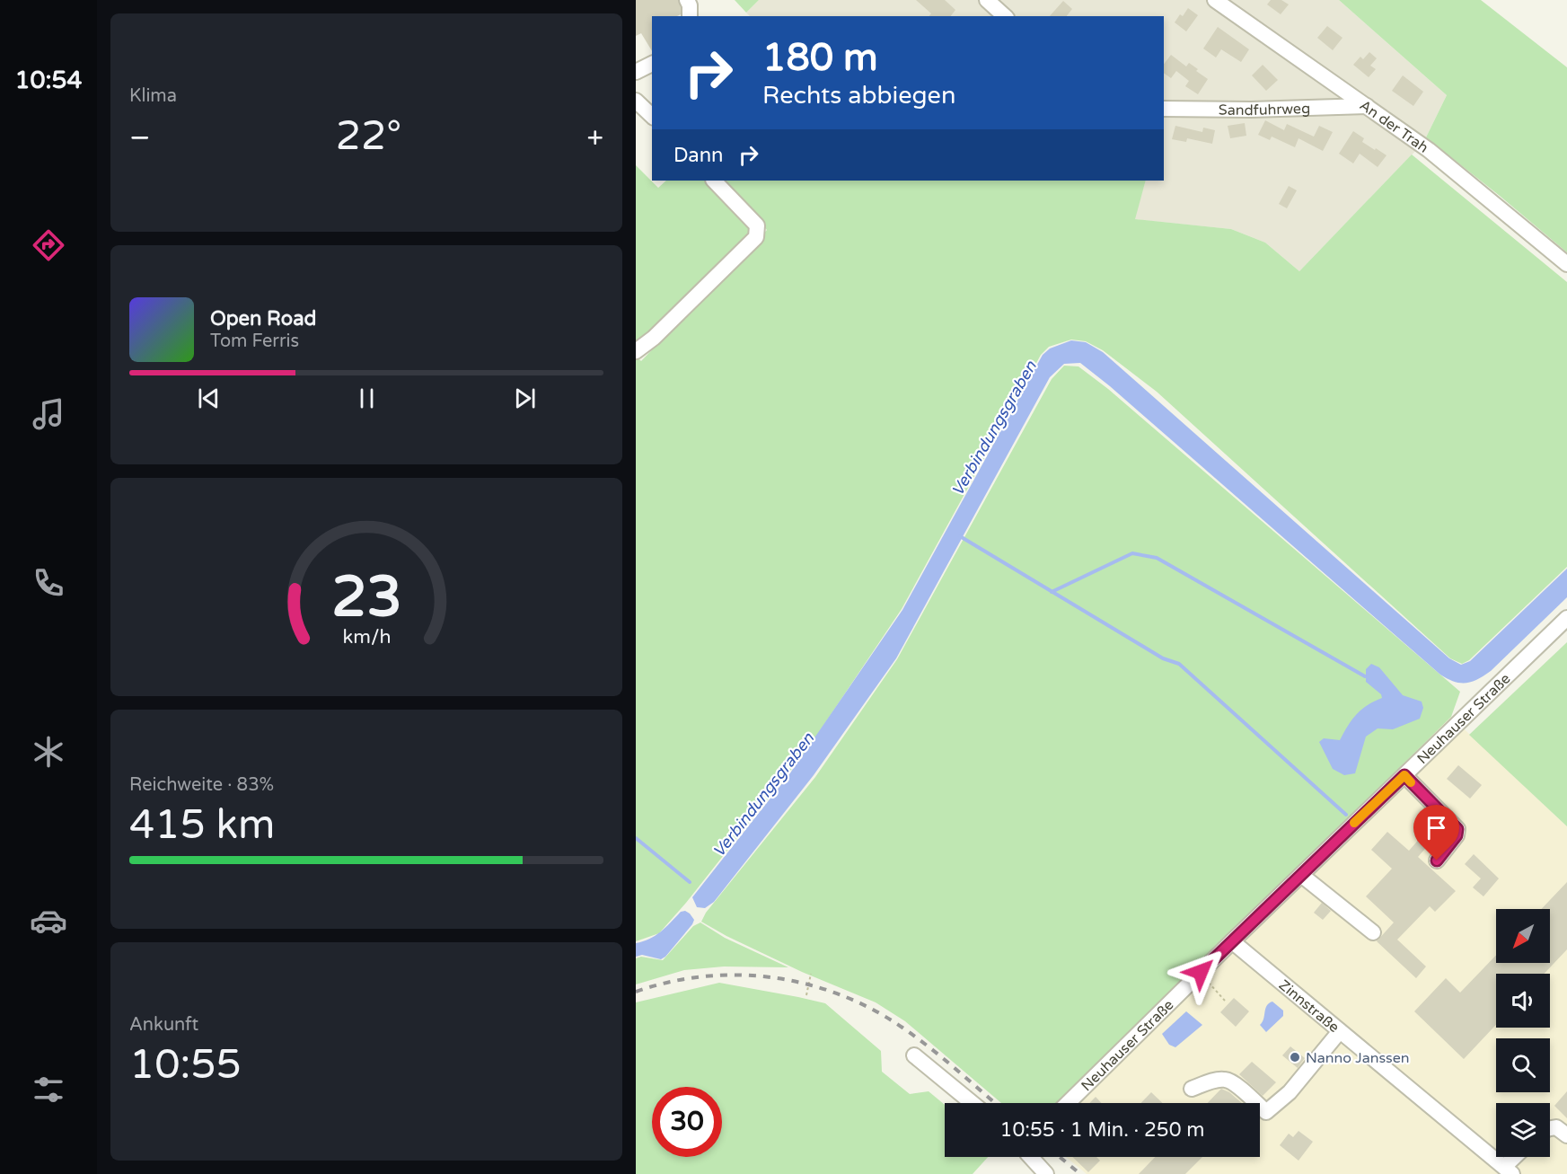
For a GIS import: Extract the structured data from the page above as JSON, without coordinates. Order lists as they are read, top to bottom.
{
  "streets": {
    "street": [
      "Sandfuhrweg",
      "An der Trah",
      "Neuhauser Straße",
      "Zinnstraße"
    ]
  },
  "crossings": [
    ["Sandfuhrweg", "An der Trah"],
    ["Neuhauser Straße", "Zinnstraße"]
  ],
  "water": ["Verbindungsgraben"],
  "places": ["Nanno Janssen"],
  "north": "bottom left",
  "page": {
    "tabs": "10:54",
    "tile": [
      "Klima",
      ["Reichweite · 83%", "415 km"],
      ["Ankunft", "10:55"]
    ],
    "turn": ["180 m", "Rechts abbiegen"],
    "heat": ["−", "22°", "+"],
    "then": "Dann",
    "song": ["Open Road", "Tom Ferris"],
    "limit": "30",
    "trip": "10:55 · 1 Min. · 250 m",
    "gauge": ["23", "km/h"]
  }
}
